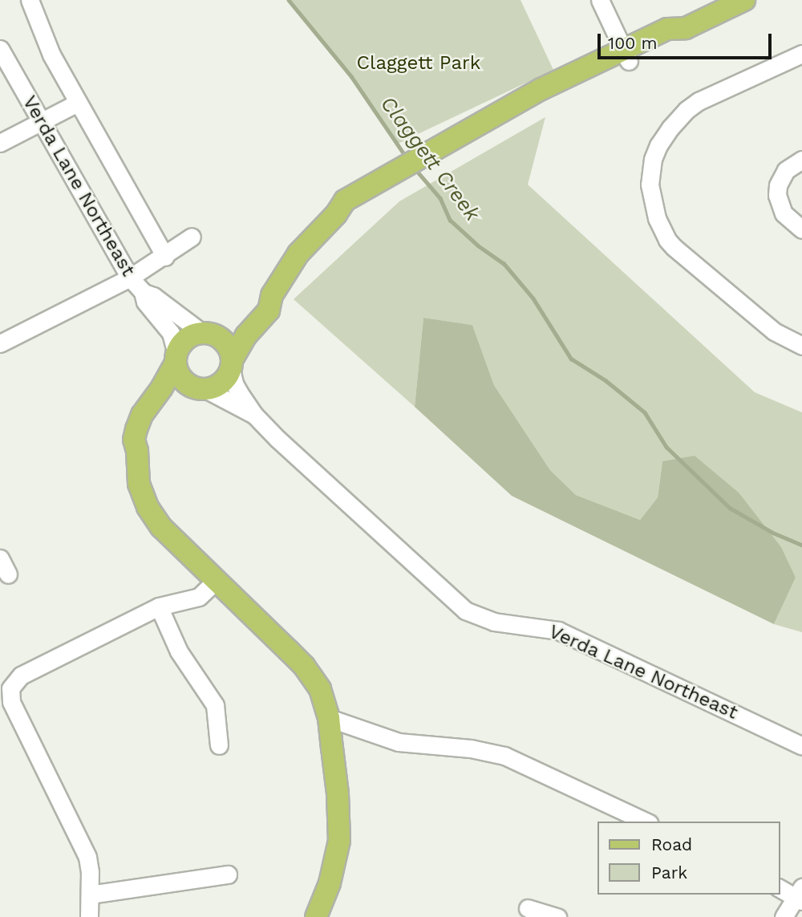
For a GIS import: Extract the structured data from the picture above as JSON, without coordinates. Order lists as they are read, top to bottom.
{
  "streets": {
    "street": ["Verda Lane Northeast"]
  },
  "water": ["Claggett Creek"],
  "parks": ["Claggett Park"],
  "legend": ["Road", "Park"],
  "scale_bar": "100 m"
}
